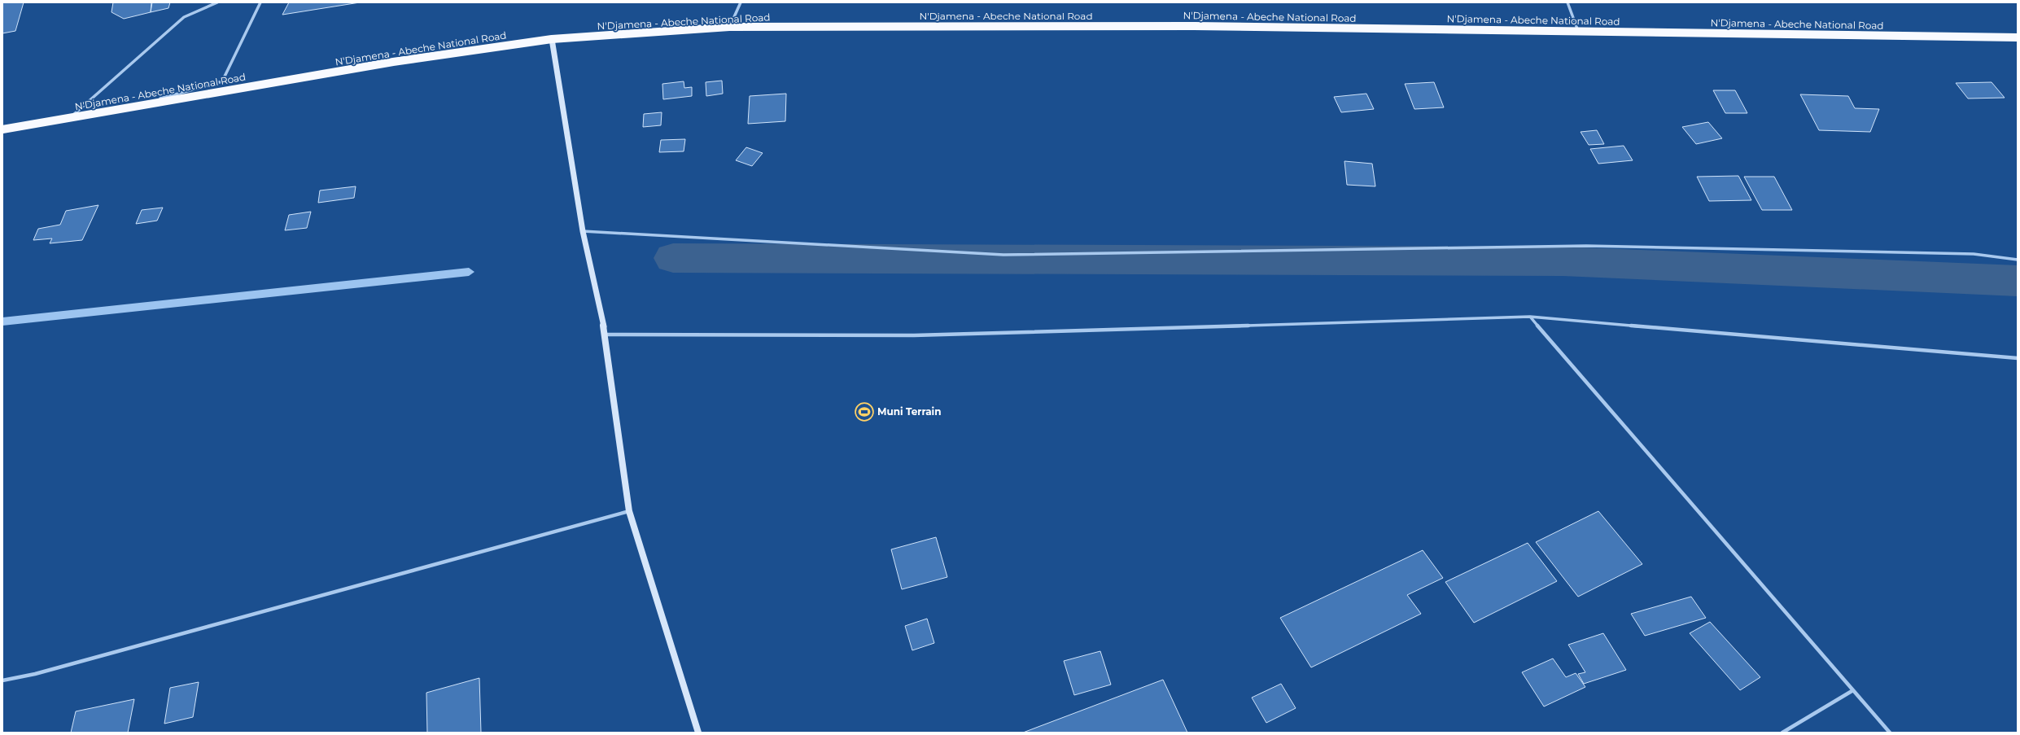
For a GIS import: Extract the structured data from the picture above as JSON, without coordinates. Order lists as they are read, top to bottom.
{
  "streets": {
    "highway": ["N'Djamena - Abeche National Road"]
  },
  "places": {
    "sports": ["Muni Terrain"]
  }
}
